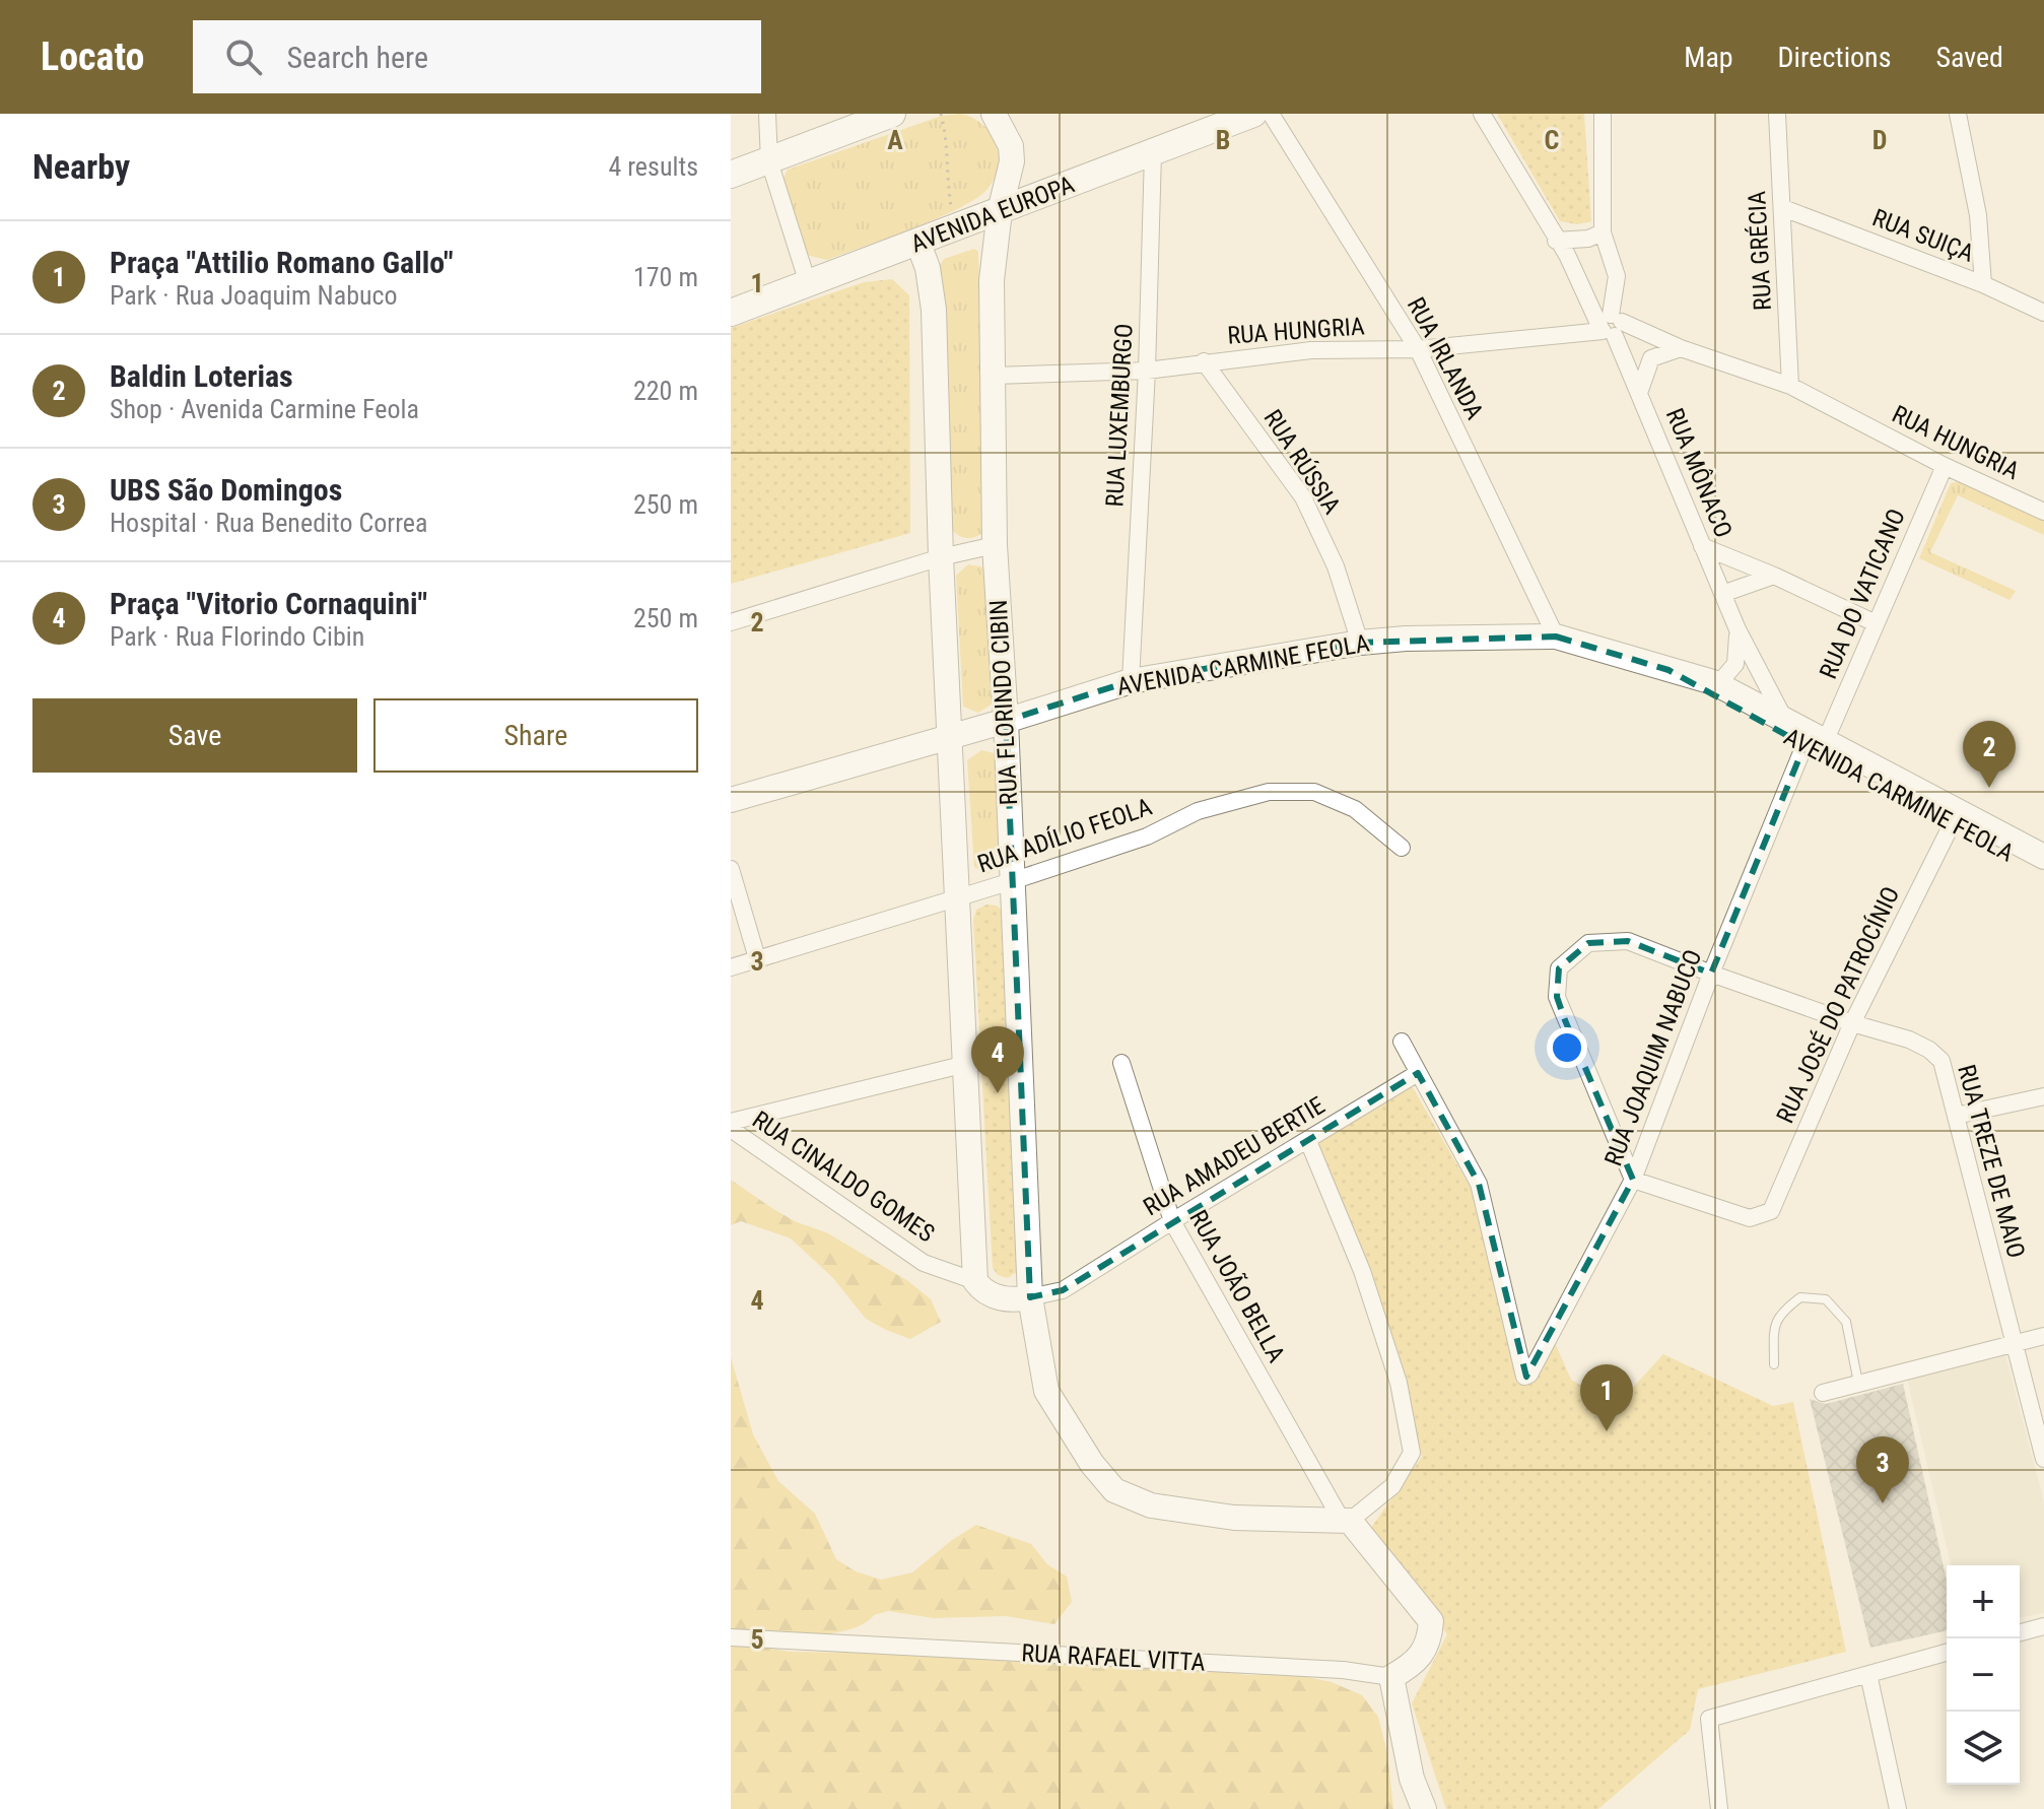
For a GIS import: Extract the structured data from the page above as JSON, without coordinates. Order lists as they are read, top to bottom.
{
  "streets": {
    "main road": ["AVENIDA EUROPA", "AVENIDA CARMINE FEOLA", "RUA FLORINDO CIBIN"],
    "street": [
      "RUA SUIÇA",
      "RUA GRÉCIA",
      "RUA HUNGRIA",
      "RUA IRLANDA",
      "RUA LUXEMBURGO",
      "RUA RÚSSIA",
      "RUA MÔNACO",
      "RUA DO VATICANO",
      "RUA ADÍLIO FEOLA",
      "RUA JOSÉ DO PATROCÍNIO",
      "RUA JOAQUIM NABUCO",
      "RUA AMADEU BERTIE",
      "RUA TREZE DE MAIO",
      "RUA CINALDO GOMES",
      "RUA JOÃO BELLA",
      "RUA RAFAEL VITTA"
    ]
  },
  "crossings": [
    ["AVENIDA EUROPA", "RUA LUXEMBURGO"],
    ["AVENIDA EUROPA", "RUA FLORINDO CIBIN"],
    ["RUA SUIÇA", "RUA GRÉCIA"],
    ["RUA GRÉCIA", "RUA HUNGRIA"],
    ["RUA HUNGRIA", "RUA IRLANDA"],
    ["RUA HUNGRIA", "RUA LUXEMBURGO"],
    ["RUA HUNGRIA", "RUA RÚSSIA"],
    ["RUA HUNGRIA", "RUA MÔNACO"],
    ["RUA HUNGRIA", "RUA DO VATICANO"],
    ["RUA HUNGRIA", "RUA FLORINDO CIBIN"],
    ["RUA IRLANDA", "AVENIDA CARMINE FEOLA"],
    ["RUA LUXEMBURGO", "AVENIDA CARMINE FEOLA"],
    ["RUA RÚSSIA", "AVENIDA CARMINE FEOLA"],
    ["RUA MÔNACO", "AVENIDA CARMINE FEOLA"],
    ["RUA DO VATICANO", "AVENIDA CARMINE FEOLA"],
    ["RUA DO VATICANO", "RUA JOAQUIM NABUCO"],
    ["AVENIDA CARMINE FEOLA", "RUA FLORINDO CIBIN"],
    ["AVENIDA CARMINE FEOLA", "RUA JOSÉ DO PATROCÍNIO"],
    ["AVENIDA CARMINE FEOLA", "RUA JOAQUIM NABUCO"],
    ["RUA FLORINDO CIBIN", "RUA ADÍLIO FEOLA"],
    ["RUA FLORINDO CIBIN", "RUA AMADEU BERTIE"],
    ["RUA FLORINDO CIBIN", "RUA JOÃO BELLA"],
    ["RUA JOSÉ DO PATROCÍNIO", "RUA JOAQUIM NABUCO"],
    ["RUA JOSÉ DO PATROCÍNIO", "RUA TREZE DE MAIO"],
    ["RUA JOAQUIM NABUCO", "RUA AMADEU BERTIE"],
    ["RUA JOAQUIM NABUCO", "RUA TREZE DE MAIO"],
    ["RUA AMADEU BERTIE", "RUA JOÃO BELLA"]
  ],
  "page": {
    "header": "Locato",
    "search": "Search here",
    "nav": ["Map", "Directions", "Saved"],
    "heading": ["Nearby", "4 results"],
    "list": [
      {
        "mark": "1",
        "name": "Praça \"Attilio Romano Gallo\"",
        "note": "Park · Rua Joaquim Nabuco",
        "value": "170 m"
      },
      {
        "mark": "2",
        "name": "Baldin Loterias",
        "note": "Shop · Avenida Carmine Feola",
        "value": "220 m"
      },
      {
        "mark": "3",
        "name": "UBS São Domingos",
        "note": "Hospital · Rua Benedito Correa",
        "value": "250 m"
      },
      {
        "mark": "4",
        "name": "Praça \"Vitorio Cornaquini\"",
        "note": "Park · Rua Florindo Cibin",
        "value": "250 m"
      }
    ],
    "buttons": ["Save", "Share"],
    "pins": [
      "2",
      "4",
      "1",
      "3"
    ],
    "map_buttons": ["+", "−"]
  },
  "grid": {
    "columns": [
      "A",
      "B",
      "C",
      "D"
    ],
    "rows": [
      "1",
      "2",
      "3",
      "4",
      "5"
    ]
  }
}
